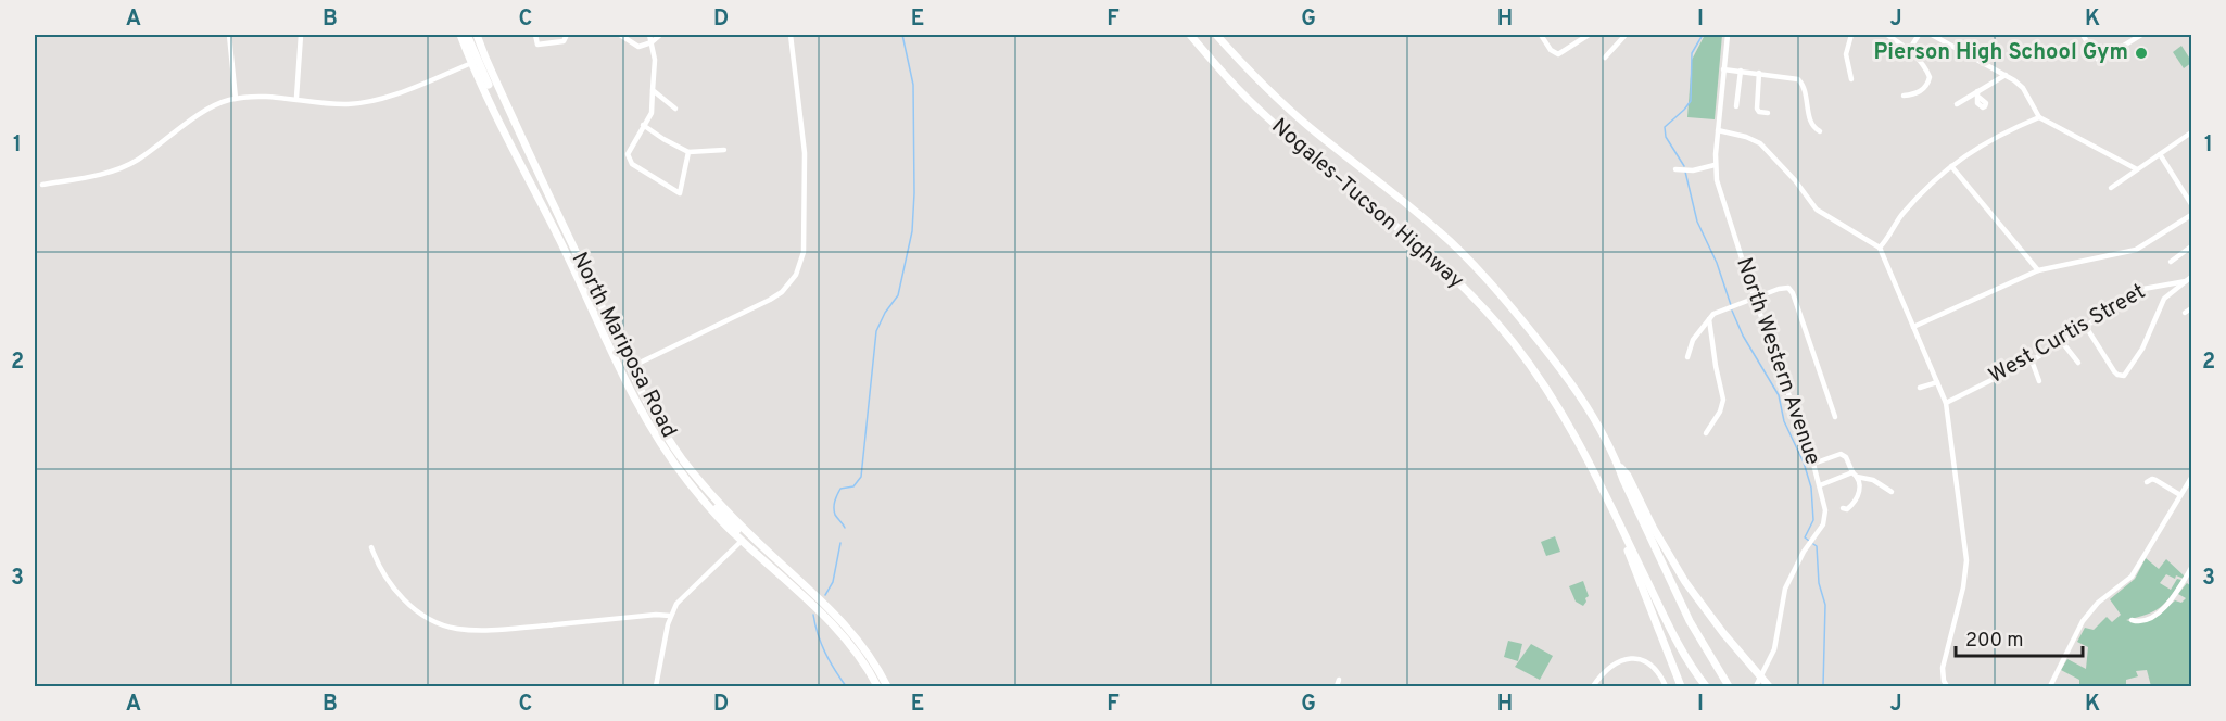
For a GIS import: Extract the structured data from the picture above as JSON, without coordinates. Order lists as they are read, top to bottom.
{
  "streets": {
    "highway": ["Nogales–Tucson Highway", "North Mariposa Road"],
    "street": ["West Curtis Street", "North Western Avenue"]
  },
  "places": ["Pierson High School Gym"],
  "scale_bar": "200 m",
  "grid": {
    "columns": [
      "A",
      "B",
      "C",
      "D",
      "E",
      "F",
      "G",
      "H",
      "I",
      "J",
      "K"
    ],
    "rows": ["1", "2", "3"]
  }
}
